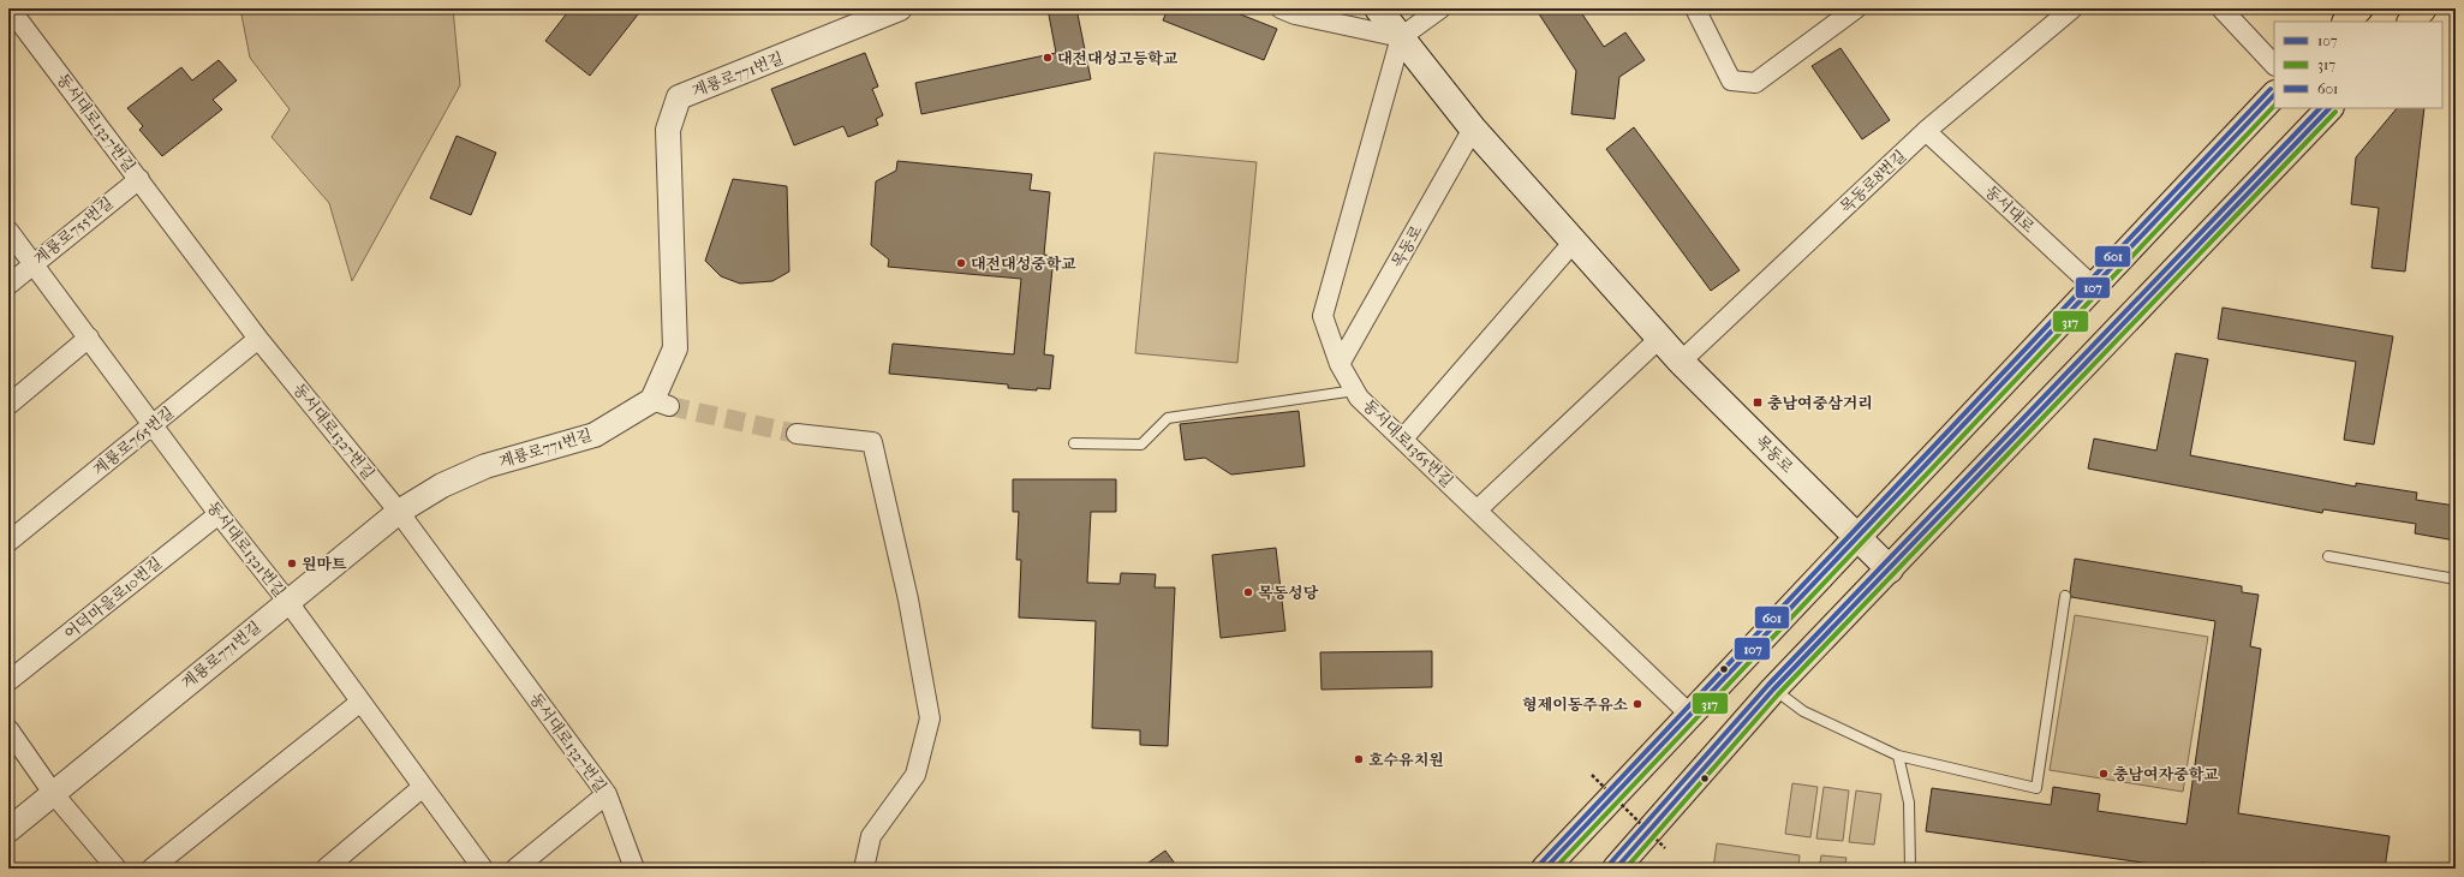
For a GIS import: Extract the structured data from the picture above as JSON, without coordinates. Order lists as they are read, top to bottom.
{
  "streets": {
    "main road": ["목동로"],
    "street": [
      "계룡로771번길",
      "동서대로1327번길",
      "목동로8번길",
      "동서대로",
      "계룡로755번길",
      "계룡로765번길",
      "동서대로1365번길",
      "동서대로1321번길",
      "어덕마을로10번길"
    ]
  },
  "crossings": [
    ["계룡로771번길", "동서대로1327번길"],
    ["계룡로771번길", "동서대로1321번길"],
    ["동서대로1327번길", "계룡로755번길"],
    ["동서대로1327번길", "계룡로765번길"],
    ["목동로8번길", "동서대로"],
    ["목동로8번길", "목동로"],
    ["계룡로755번길", "동서대로1321번길"],
    ["목동로", "동서대로1365번길"],
    ["계룡로765번길", "동서대로1321번길"],
    ["동서대로1321번길", "어덕마을로10번길"]
  ],
  "places": {
    "other": [
      "대전대성고등학교",
      "대전대성중학교",
      "원마트",
      "목동성당",
      "형제이동주유소",
      "호수유치원",
      "충남여자중학교"
    ],
    "transit": ["충남여중삼거리"]
  },
  "lines": ["transit line 601", "transit line 107", "transit line 317"],
  "legend": ["107", "317", "601"]
}
